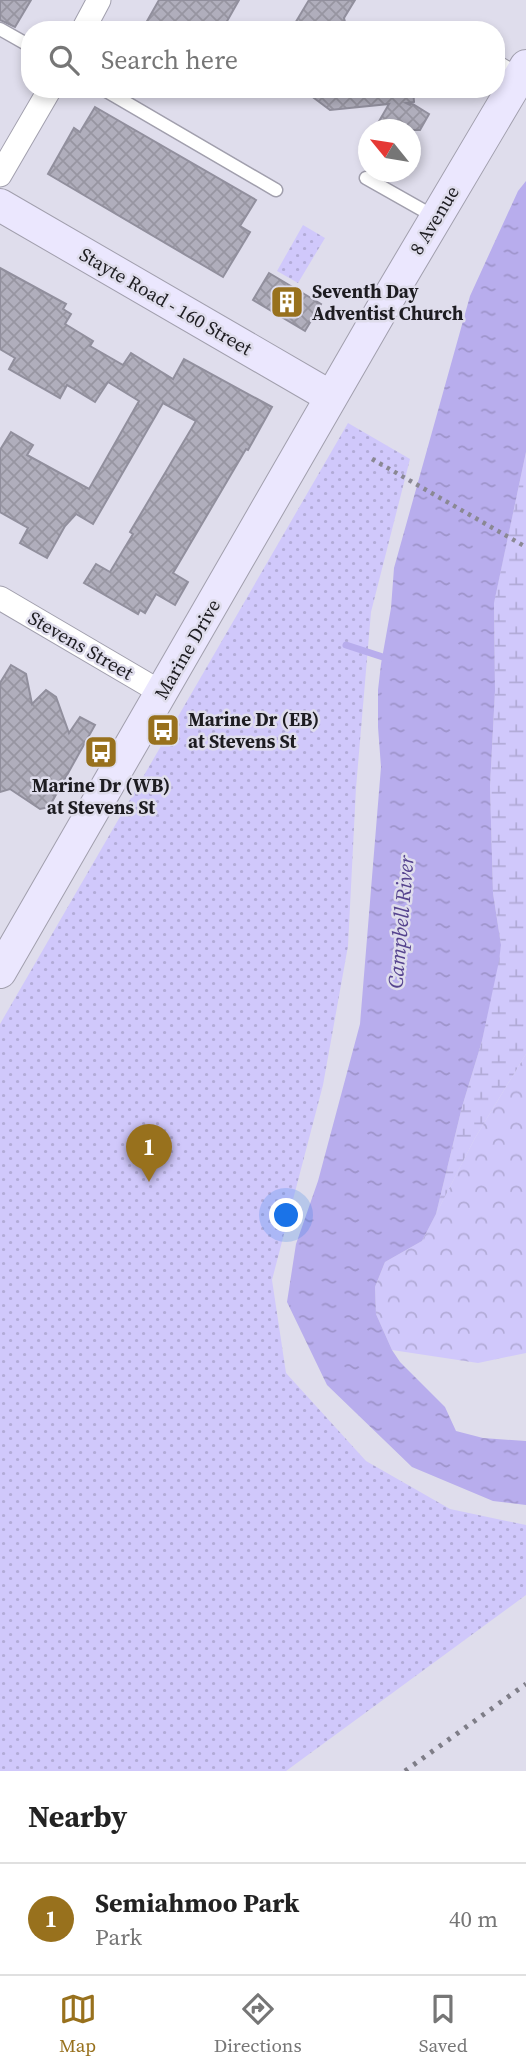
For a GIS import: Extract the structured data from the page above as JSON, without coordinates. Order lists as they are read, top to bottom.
{
  "streets": {
    "main road": ["8 Avenue", "Stayte Road - 160 Street", "Marine Drive"],
    "street": ["Stevens Street"]
  },
  "crossings": [
    ["8 Avenue", "Stayte Road - 160 Street"],
    ["8 Avenue", "Marine Drive"],
    ["Stayte Road - 160 Street", "Marine Drive"],
    ["Stevens Street", "Marine Drive"]
  ],
  "water": ["Campbell River"],
  "places": {
    "building": ["Seventh Day Adventist Church"],
    "bus stop": ["Marine Dr (EB) at Stevens St", "Marine Dr (WB) at Stevens St"]
  },
  "north": "top left",
  "page": {
    "search": "Search here",
    "pins": "1",
    "heading": "Nearby",
    "list": [
      {
        "mark": "1",
        "name": "Semiahmoo Park",
        "note": "Park",
        "value": "40 m"
      }
    ],
    "nav": ["Map", "Directions", "Saved"]
  }
}
